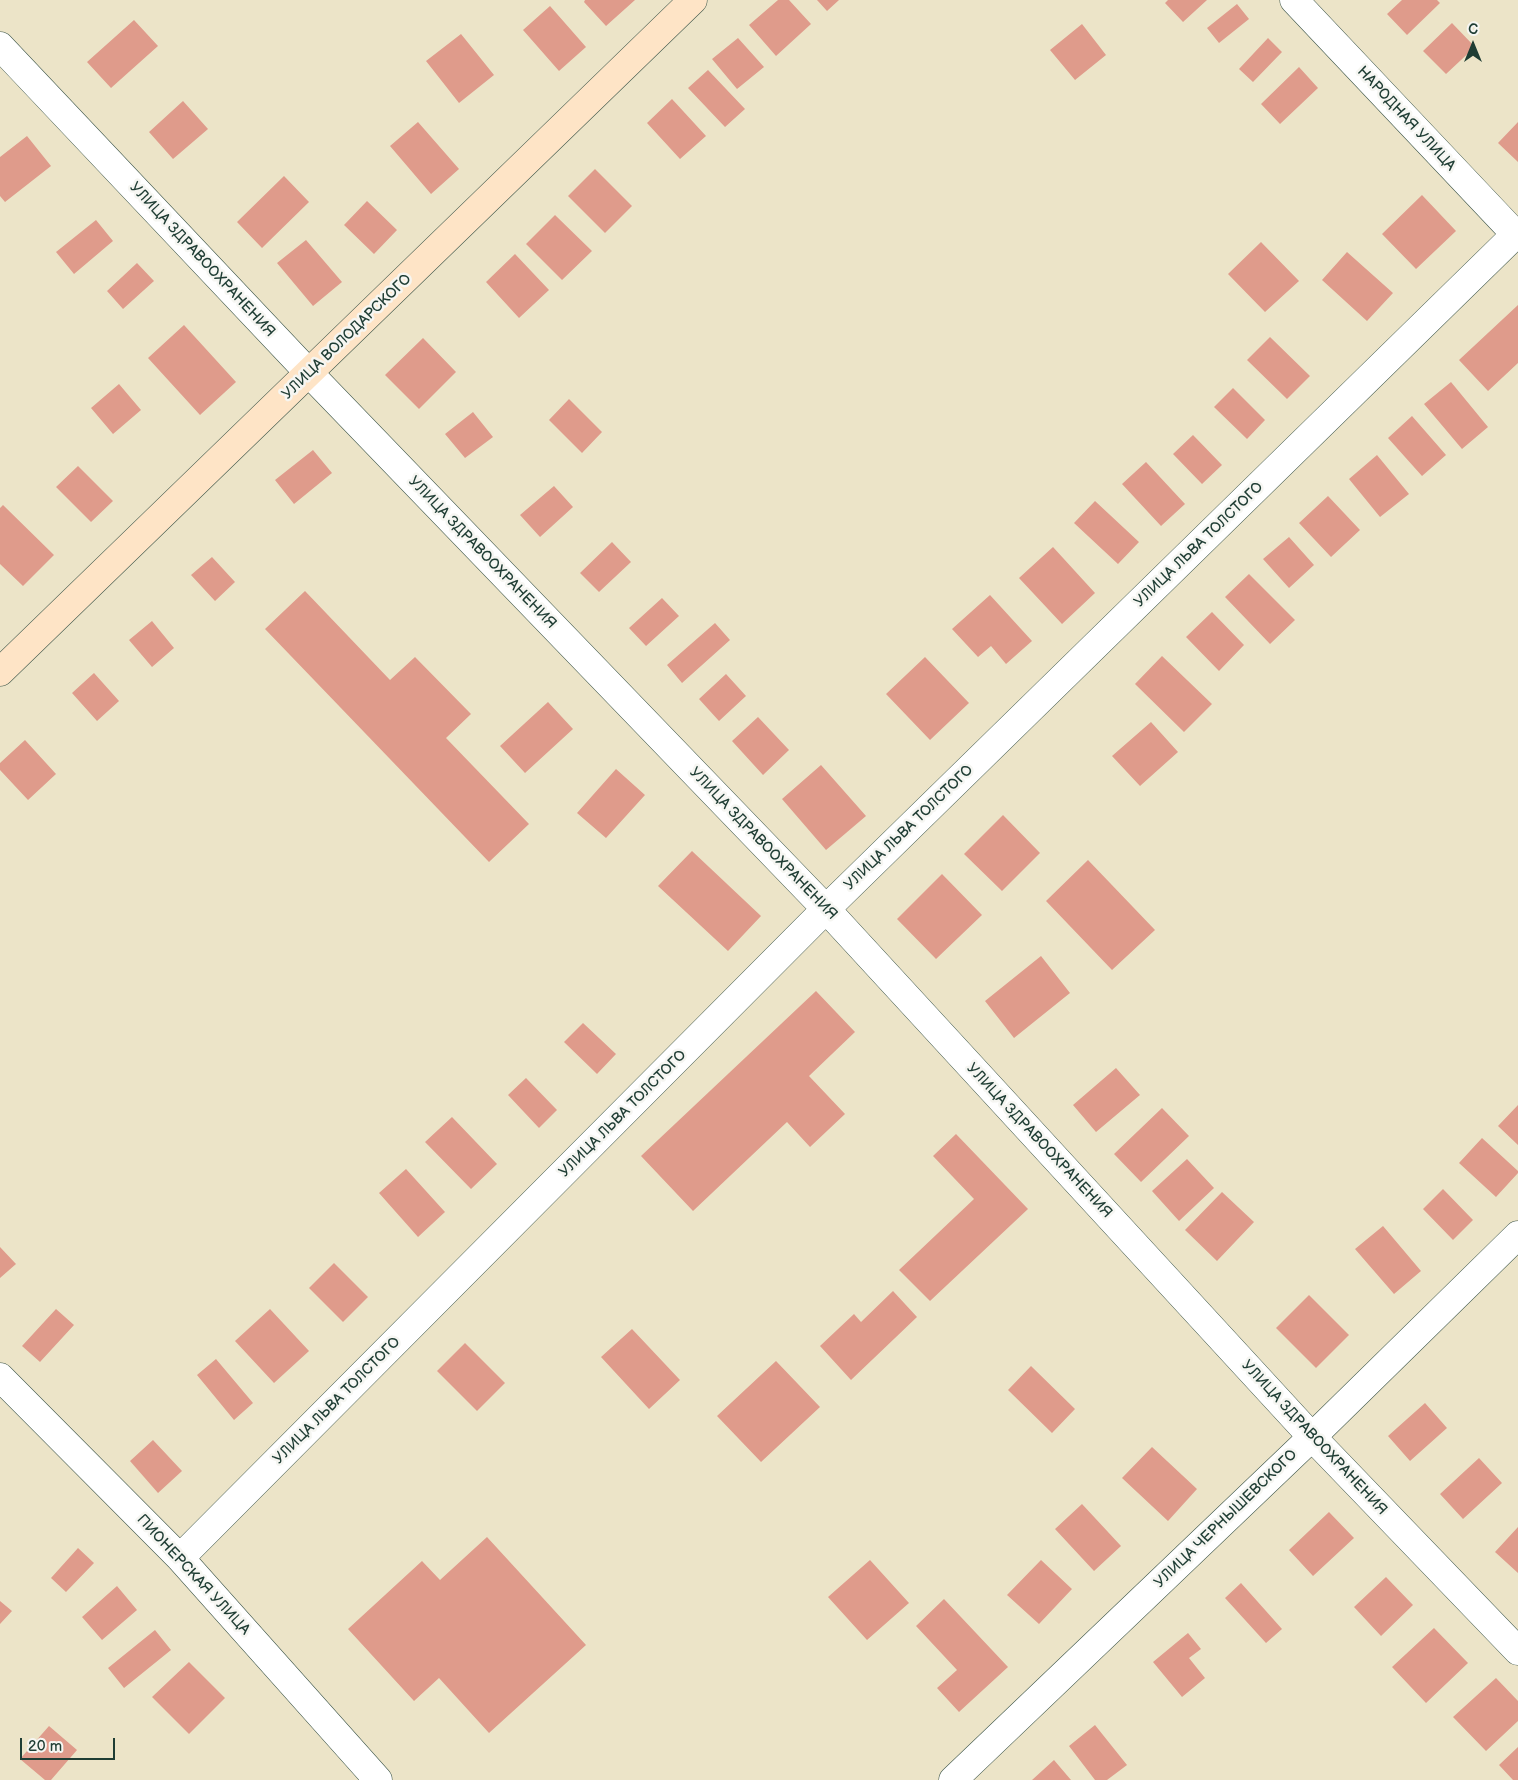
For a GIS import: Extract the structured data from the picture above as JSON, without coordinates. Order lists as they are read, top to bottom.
{
  "streets": {
    "street": [
      "НАРОДНАЯ УЛИЦА",
      "УЛИЦА ЗДРАВООХРАНЕНИЯ",
      "УЛИЦА ВОЛОДАРСКОГО",
      "УЛИЦА ЛЬВА ТОЛСТОГО",
      "УЛИЦА ЧЕРНЫШЕВСКОГО",
      "ПИОНЕРСКАЯ УЛИЦА"
    ]
  },
  "crossings": [
    ["НАРОДНАЯ УЛИЦА", "УЛИЦА ЛЬВА ТОЛСТОГО"],
    ["УЛИЦА ЗДРАВООХРАНЕНИЯ", "УЛИЦА ВОЛОДАРСКОГО"],
    ["УЛИЦА ЗДРАВООХРАНЕНИЯ", "УЛИЦА ЛЬВА ТОЛСТОГО"],
    ["УЛИЦА ЗДРАВООХРАНЕНИЯ", "УЛИЦА ЧЕРНЫШЕВСКОГО"],
    ["УЛИЦА ЛЬВА ТОЛСТОГО", "ПИОНЕРСКАЯ УЛИЦА"]
  ],
  "scale_bar": "20 m",
  "north": "top"
}
